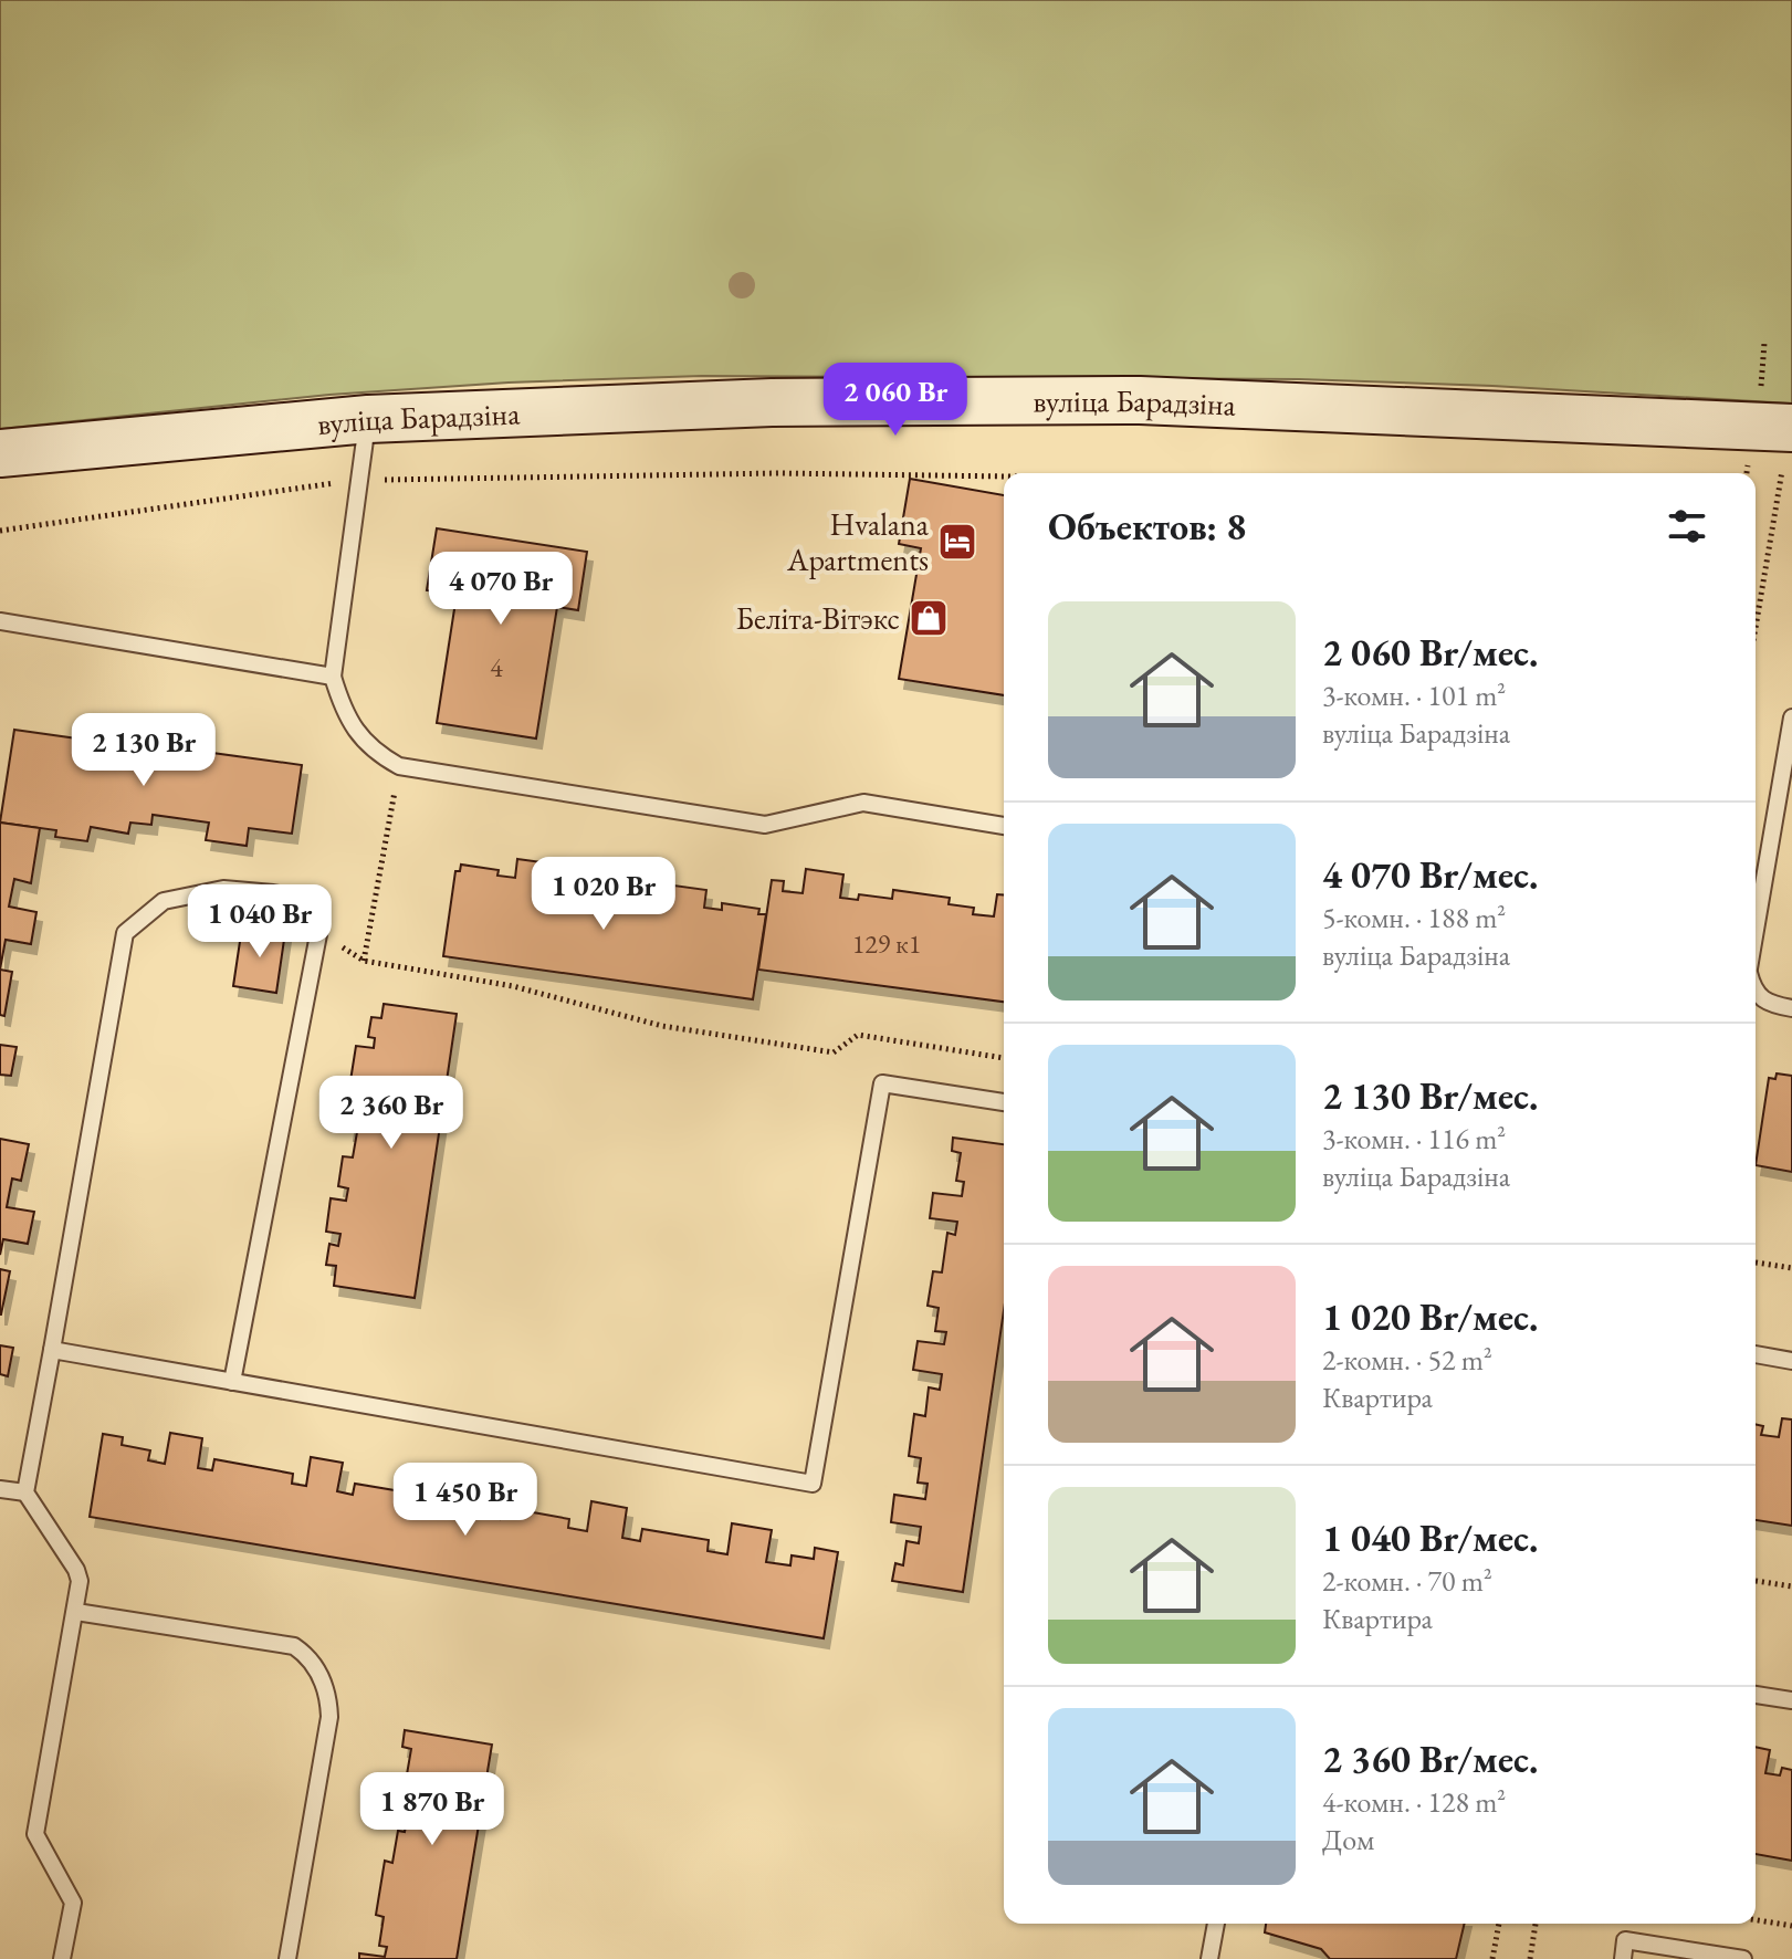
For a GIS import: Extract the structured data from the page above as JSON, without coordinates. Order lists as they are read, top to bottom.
{
  "streets": {
    "street": ["вуліца Барадзіна"]
  },
  "places": {
    "hotel": ["Hvalana Apartments"],
    "shop": ["Беліта-Вітэкс"]
  },
  "house_numbers": ["4", "129 к1"],
  "page": {
    "price": [
      "2 060 Br",
      "4 070 Br",
      "2 130 Br",
      "1 020 Br",
      "1 040 Br",
      "2 360 Br",
      "1 450 Br",
      "1 870 Br"
    ],
    "heading": "Объектов: 8",
    "list": [
      {
        "name": "2 060 Br/мес.",
        "note": "3-комн. · 101 m² · вуліца Барадзіна"
      },
      {
        "name": "4 070 Br/мес.",
        "note": "5-комн. · 188 m² · вуліца Барадзіна"
      },
      {
        "name": "2 130 Br/мес.",
        "note": "3-комн. · 116 m² · вуліца Барадзіна"
      },
      {
        "name": "1 020 Br/мес.",
        "note": "2-комн. · 52 m² · Квартира"
      },
      {
        "name": "1 040 Br/мес.",
        "note": "2-комн. · 70 m² · Квартира"
      },
      {
        "name": "2 360 Br/мес.",
        "note": "4-комн. · 128 m² · Дом"
      }
    ]
  }
}
